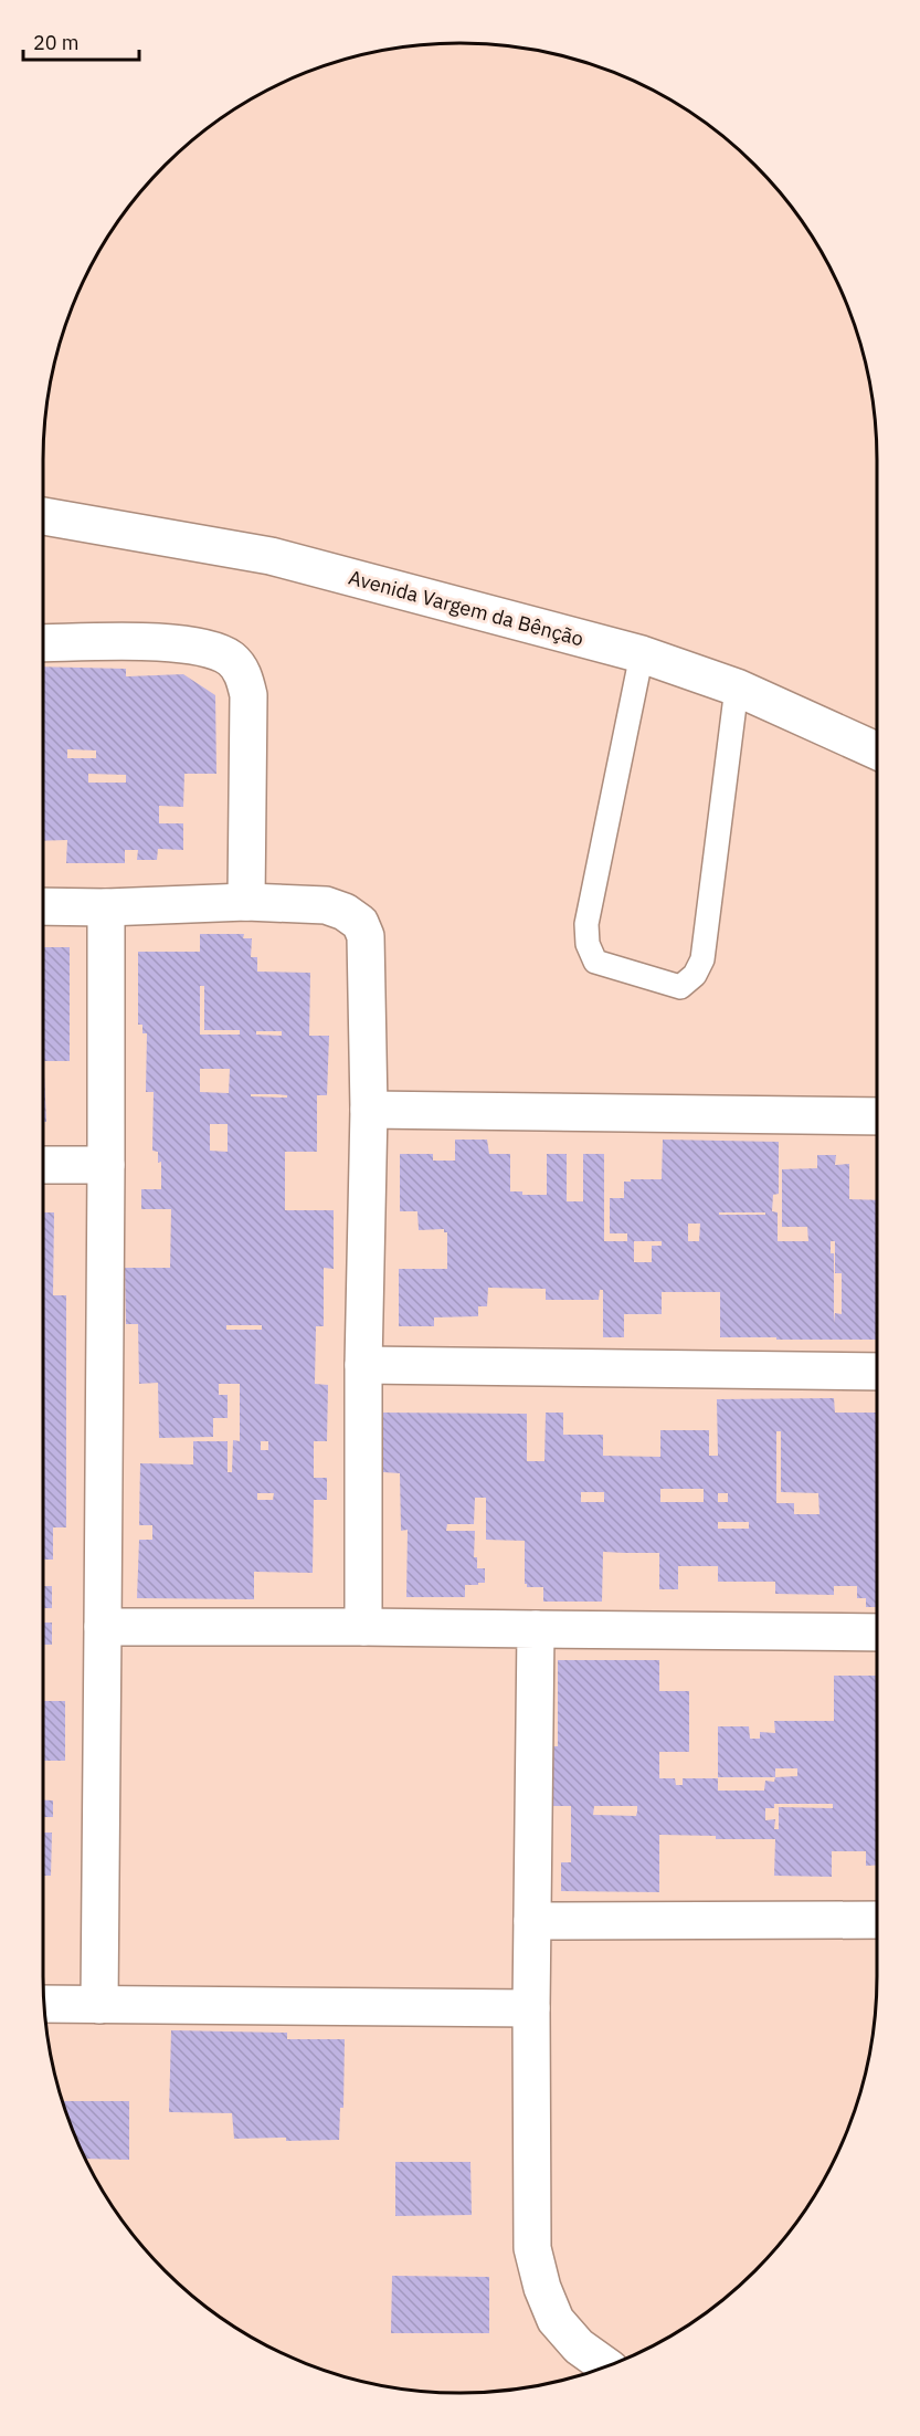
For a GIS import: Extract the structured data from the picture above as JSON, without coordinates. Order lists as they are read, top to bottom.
{
  "streets": {
    "street": ["Avenida Vargem da Bênção"]
  },
  "scale_bar": "20 m"
}
